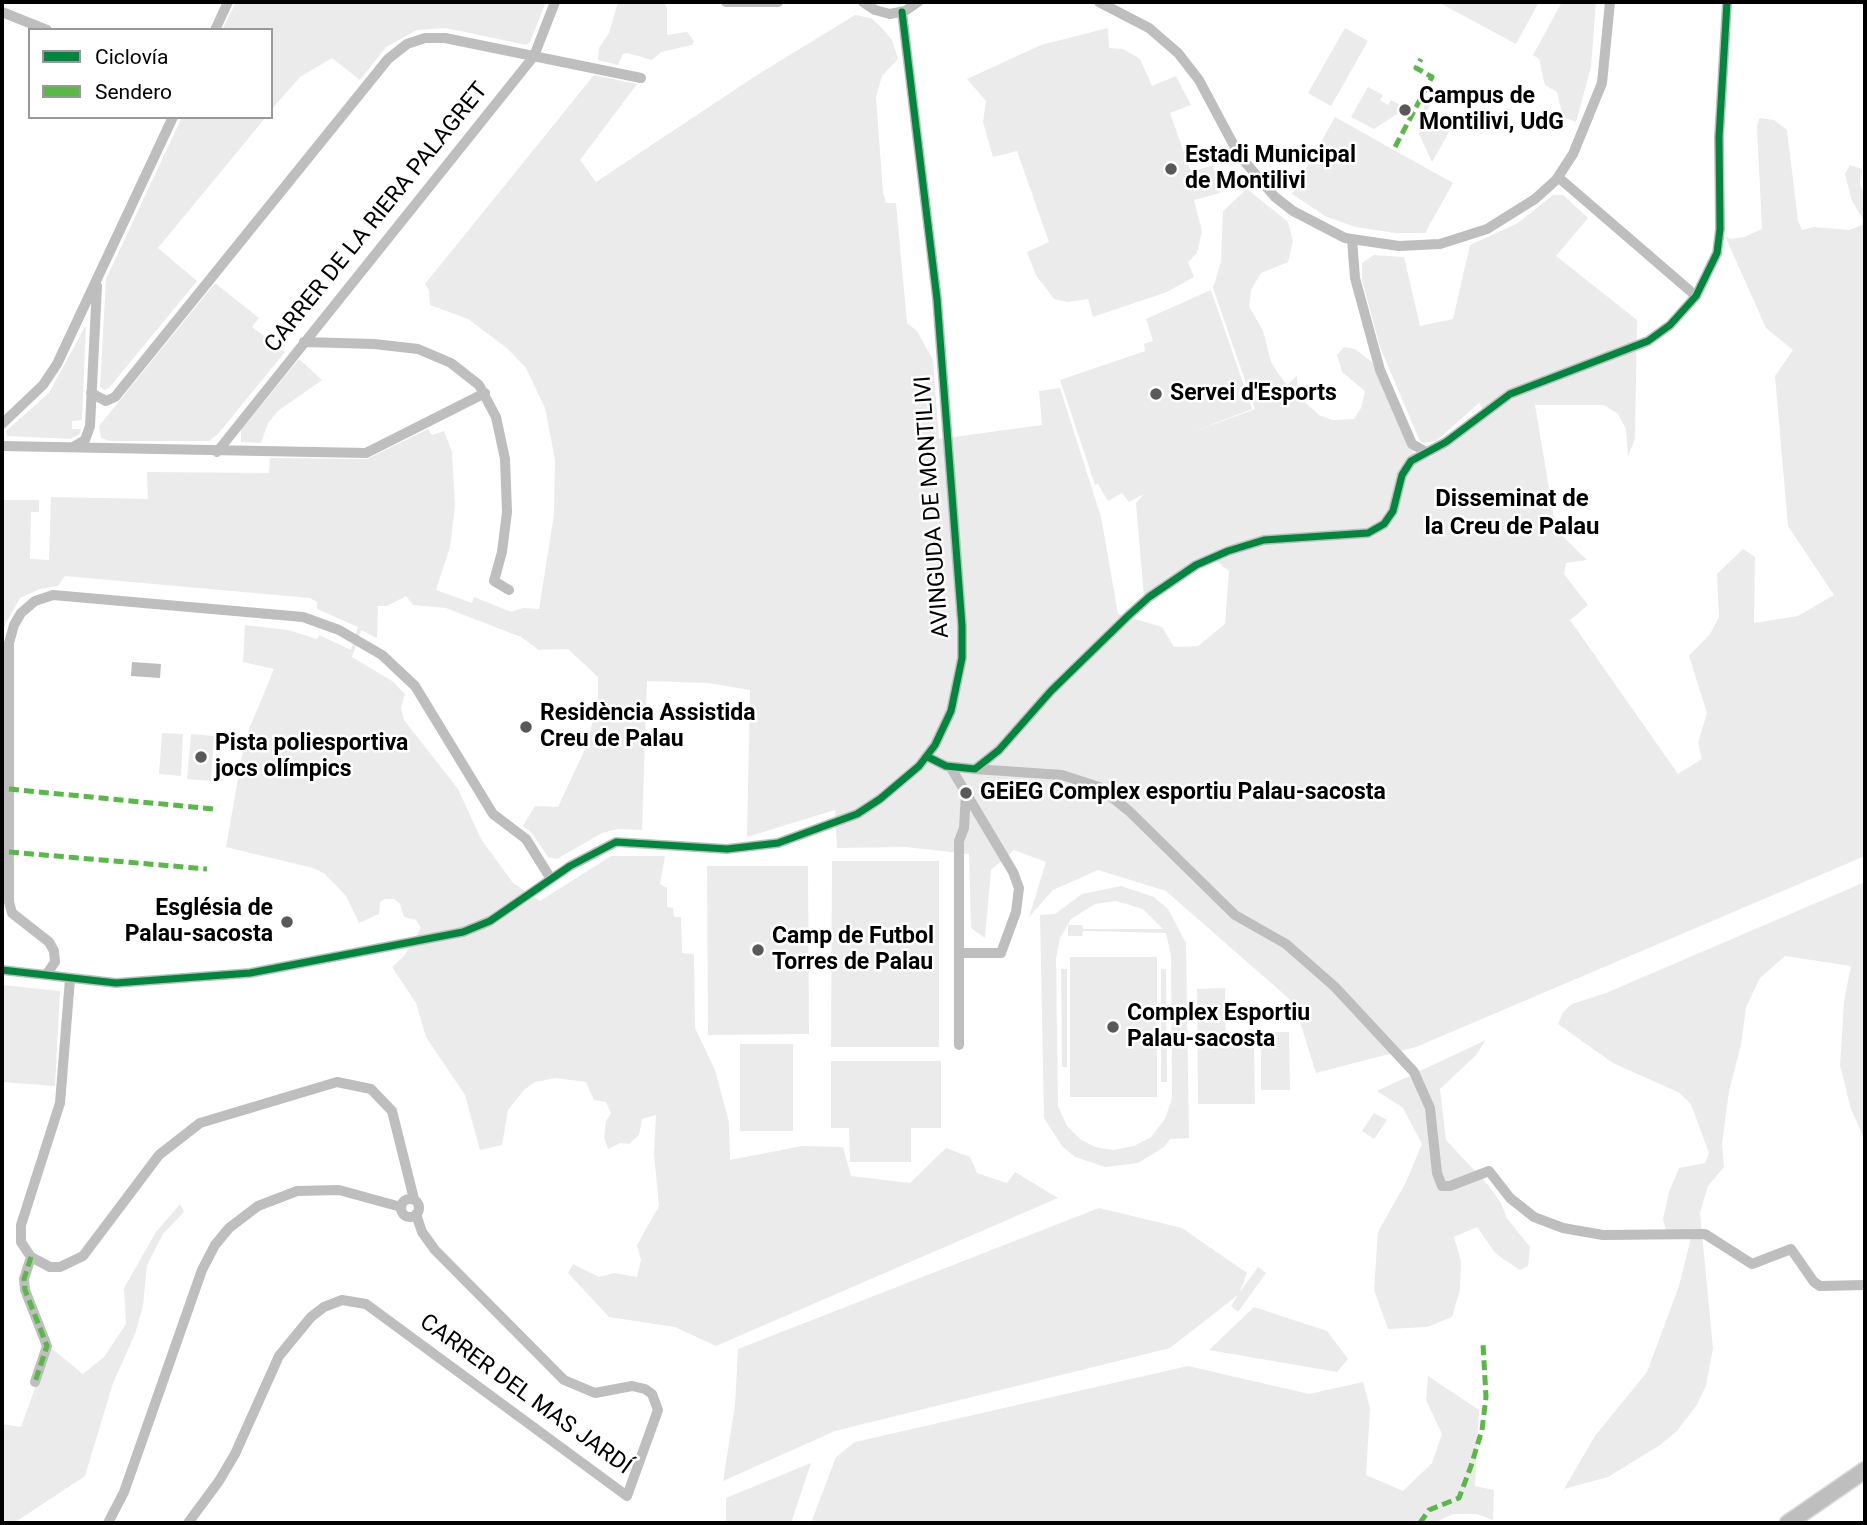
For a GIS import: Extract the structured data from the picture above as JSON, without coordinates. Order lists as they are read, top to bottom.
{
  "streets": {
    "street": ["CARRER DE LA RIERA PALAGRET", "AVINGUDA DE MONTILIVI", "CARRER DEL MAS JARDÍ"]
  },
  "districts": ["Disseminat de la Creu de Palau"],
  "places": [
    "Campus de Montilivi, UdG",
    "Estadi Municipal de Montilivi",
    "Servei d'Esports",
    "Residència Assistida Creu de Palau",
    "Pista poliesportiva jocs olímpics",
    "GEiEG Complex esportiu Palau-sacosta",
    "Església de Palau-sacosta",
    "Camp de Futbol Torres de Palau",
    "Complex Esportiu Palau-sacosta"
  ],
  "legend": ["Ciclovía", "Sendero"]
}
